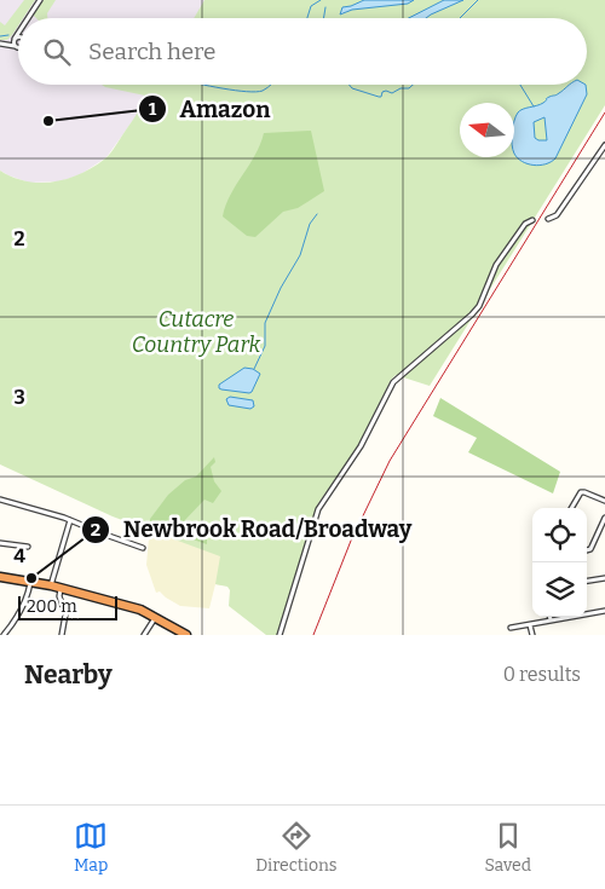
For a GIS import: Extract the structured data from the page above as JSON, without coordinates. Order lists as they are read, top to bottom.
{
  "parks": ["Cutacre Country Park"],
  "places": ["Amazon", "Newbrook Road/Broadway"],
  "scale_bar": "200 m",
  "north": "left",
  "page": {
    "search": "Search here",
    "scale": "200 m",
    "heading": ["Nearby", "0 results"],
    "nav": ["Map", "Directions", "Saved"]
  },
  "grid": {
    "rows": ["2", "3", "4"]
  }
}
